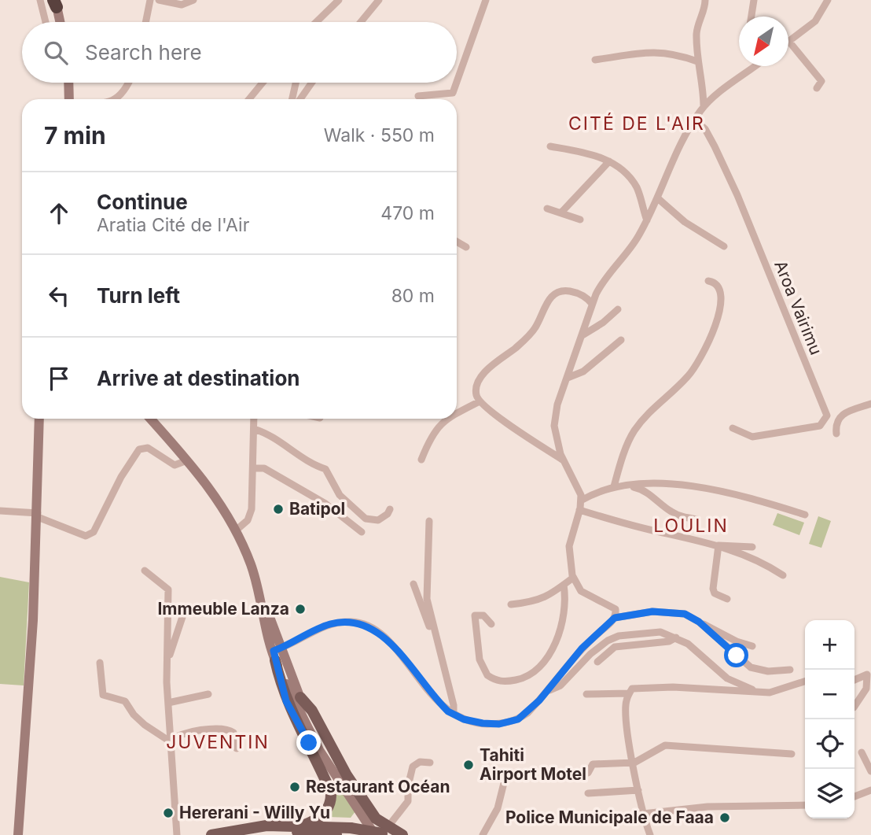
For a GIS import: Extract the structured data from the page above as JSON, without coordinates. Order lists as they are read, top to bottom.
{
  "streets": {
    "street": ["Aroa Vairimu"]
  },
  "districts": ["CITÉ DE L'AIR", "LOULIN", "JUVENTIN"],
  "places": [
    "Batipol",
    "Immeuble Lanza",
    "Tahiti Airport Motel",
    "Restaurant Océan",
    "Hererani - Willy Yu",
    "Police Municipale de Faaa"
  ],
  "north": "bottom left",
  "page": {
    "search": "Search here",
    "heading": ["7 min", "Walk · 550 m"],
    "list": [
      ["Continue", "Aratia Cité de l'Air", "470 m"],
      ["Turn left", "80 m"],
      "Arrive at destination"
    ],
    "map_buttons": ["+", "−"]
  }
}
